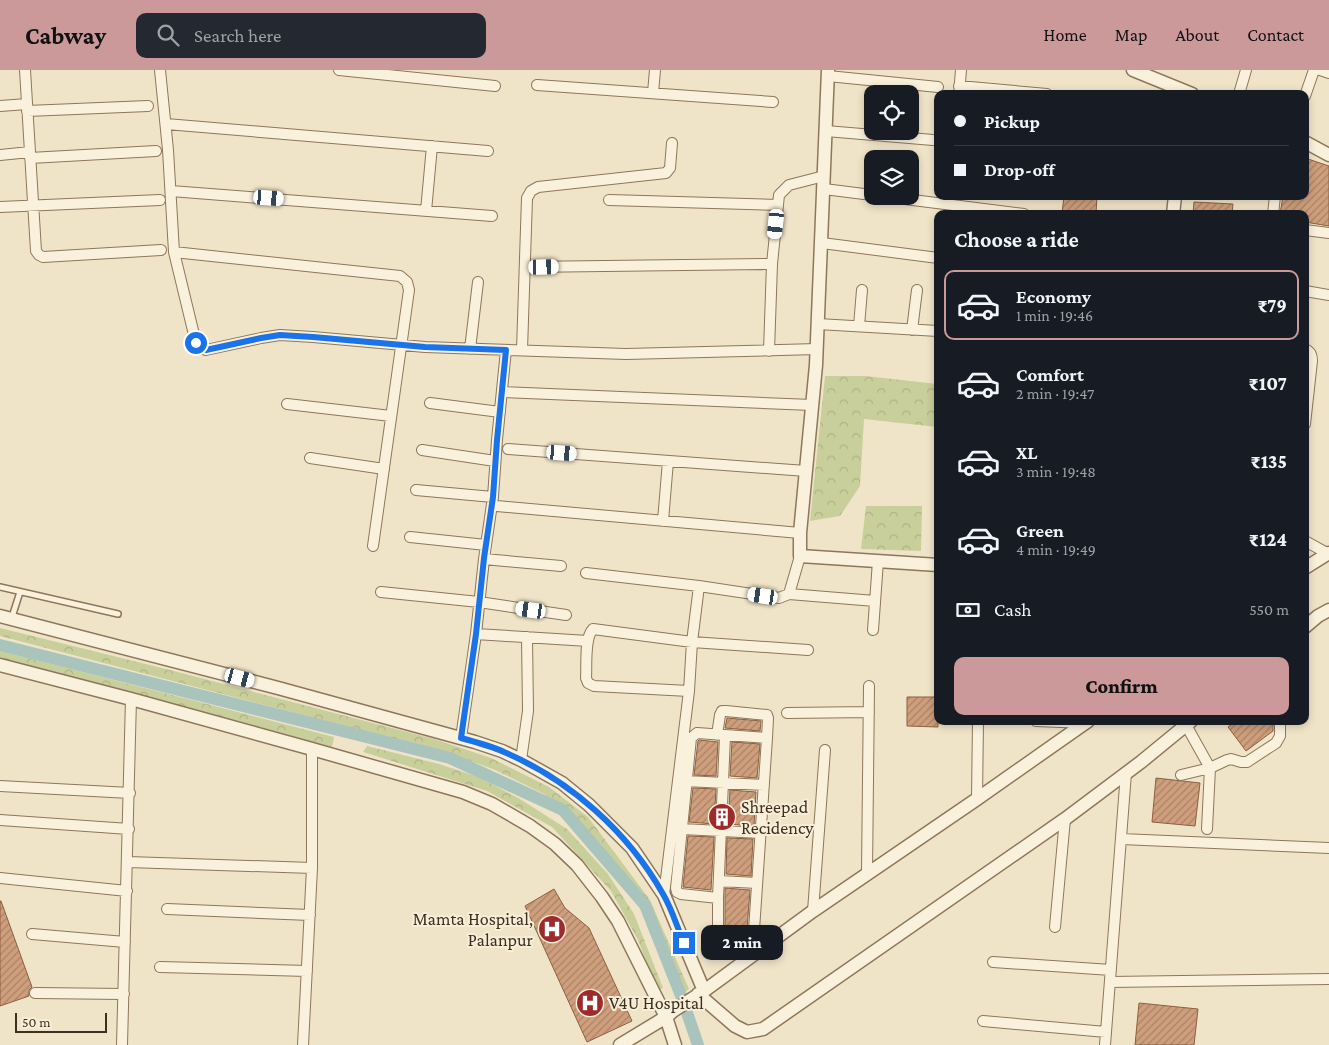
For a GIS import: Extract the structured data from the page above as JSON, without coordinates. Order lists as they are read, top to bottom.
{
  "places": {
    "building": ["Shreepad Recidency"],
    "hospital": ["Mamta Hospital, Palanpur", "V4U Hospital"]
  },
  "scale_bar": "50 m",
  "page": {
    "header": "Cabway",
    "search": "Search here",
    "nav": [
      "Home",
      "Map",
      "About",
      "Contact"
    ],
    "banner": ["Pickup", "Drop-off"],
    "heading": "Choose a ride",
    "list": [
      {
        "name": "Economy",
        "note": "1 min · 19:46",
        "value": "₹79"
      },
      {
        "name": "Comfort",
        "note": "2 min · 19:47",
        "value": "₹107"
      },
      {
        "name": "XL",
        "note": "3 min · 19:48",
        "value": "₹135"
      },
      {
        "name": "Green",
        "note": "4 min · 19:49",
        "value": "₹124"
      }
    ],
    "pay": ["Cash", "550 m"],
    "buttons": "Confirm",
    "bubble": "2 min",
    "scale": "50 m"
  }
}
